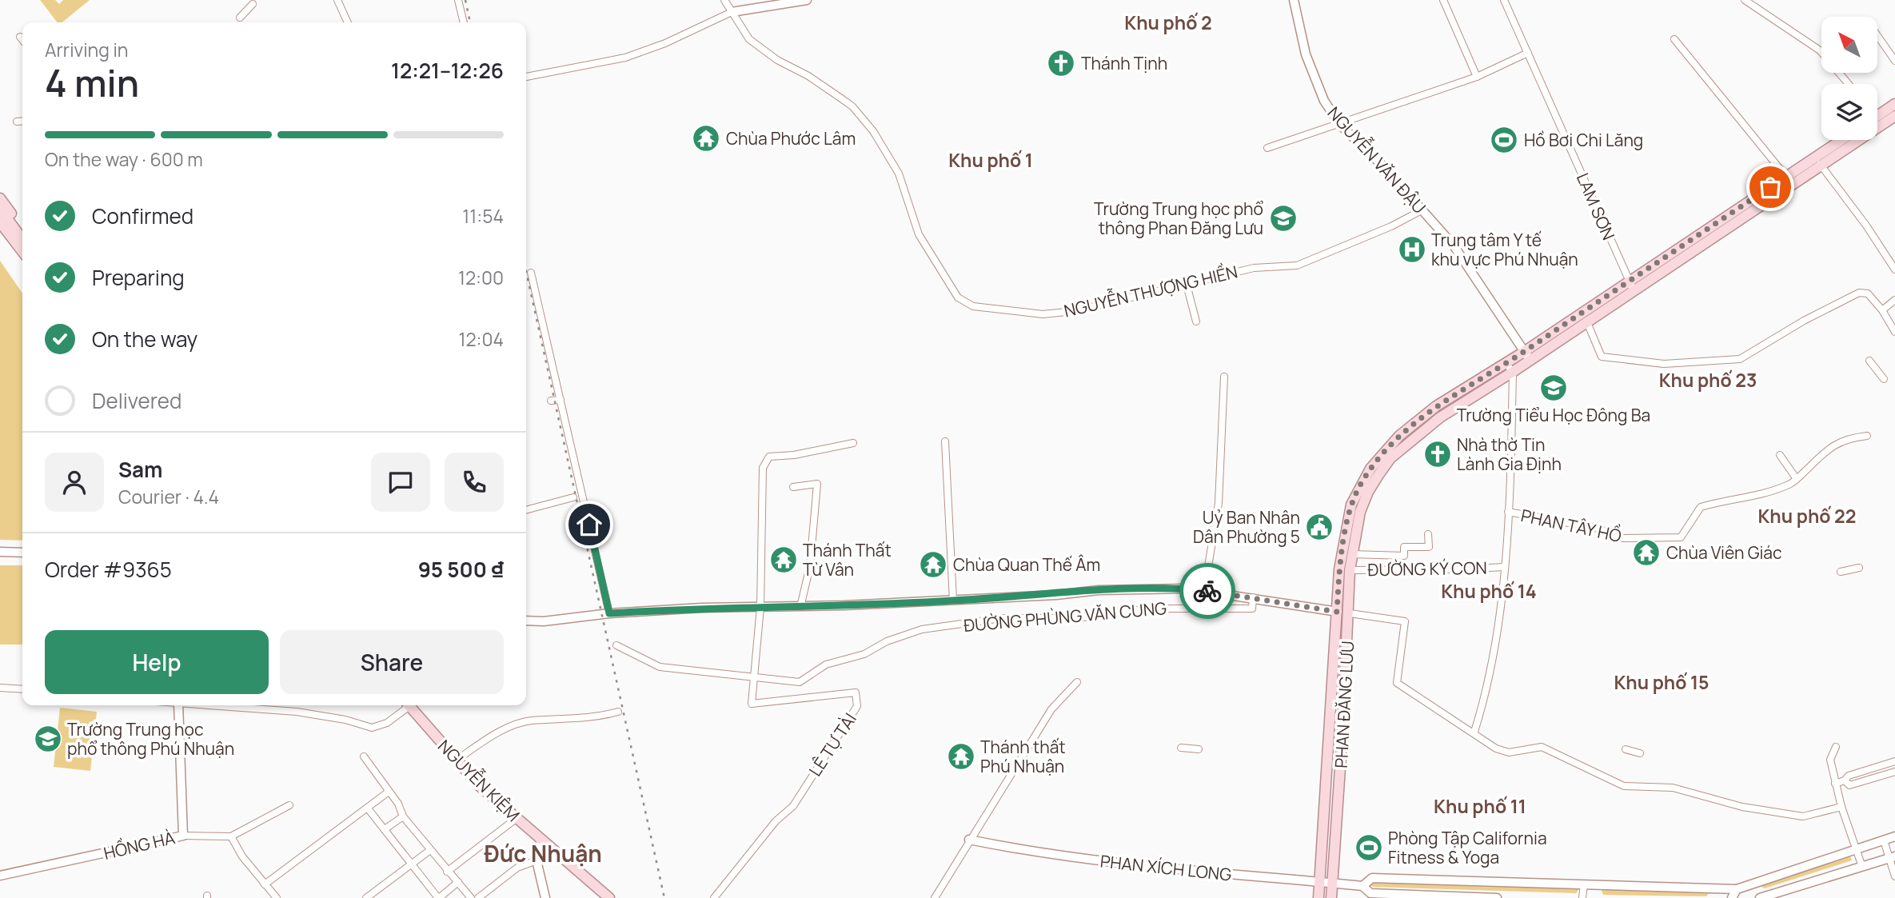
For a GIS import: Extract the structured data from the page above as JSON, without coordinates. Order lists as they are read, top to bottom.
{
  "streets": {
    "main road": ["PHAN ĐĂNG LƯU", "NGUYỄN KIỆM"],
    "street": [
      "NGUYỄN VĂN ĐẬU",
      "LAM SƠN",
      "NGUYỄN THƯỢNG HIỀN",
      "PHAN TÂY HỒ",
      "ĐƯỜNG KÝ CON",
      "ĐƯỜNG PHÙNG VĂN CUNG",
      "LÊ TỰ TÀI",
      "HỒNG HÀ",
      "PHAN XÍCH LONG"
    ]
  },
  "crossings": [
    ["NGUYỄN VĂN ĐẬU", "NGUYỄN THƯỢNG HIỀN"],
    ["NGUYỄN VĂN ĐẬU", "PHAN ĐĂNG LƯU"],
    ["LAM SƠN", "PHAN ĐĂNG LƯU"],
    ["ĐƯỜNG KÝ CON", "PHAN ĐĂNG LƯU"],
    ["ĐƯỜNG PHÙNG VĂN CUNG", "LÊ TỰ TÀI"],
    ["PHAN ĐĂNG LƯU", "PHAN XÍCH LONG"]
  ],
  "districts": [
    "Khu phố 2",
    "Khu phố 1",
    "Khu phố 23",
    "Khu phố 22",
    "Khu phố 14",
    "Khu phố 15",
    "Khu phố 11",
    "Đức Nhuận"
  ],
  "places": {
    "church": ["Thánh Tịnh", "Nhà thờ Tin Lành Gia Định"],
    "temple": [
      "Chùa Phước Lâm",
      "Chùa Viên Giác",
      "Thánh Thất Từ Vân",
      "Chùa Quan Thế Âm",
      "Thánh thất Phú Nhuận"
    ],
    "sports": ["Hồ Bơi Chi Lăng", "Phòng Tập California Fitness & Yoga"],
    "school or university": ["Trường Trung học phổ thông Phan Đăng Lưu", "Trường Tiểu Học Đông Ba", "Trường Trung học phổ thông Phú Nhuận"],
    "hospital": ["Trung tâm Y tế khu vực Phú Nhuận"],
    "public building": ["Uỷ Ban Nhân Dân Phường 5"]
  },
  "north": "top left",
  "page": {
    "heading": ["4 min", "Arriving in", "12:21–12:26"],
    "panel": [
      "Sam",
      "Courier · 4.4",
      "Order #9365",
      "95 500 ₫"
    ],
    "bar": "On the way · 600 m",
    "list": [
      ["Confirmed", "11:54"],
      ["Preparing", "12:00"],
      ["On the way", "12:04"],
      "Delivered"
    ],
    "buttons": ["Help", "Share"]
  }
}
